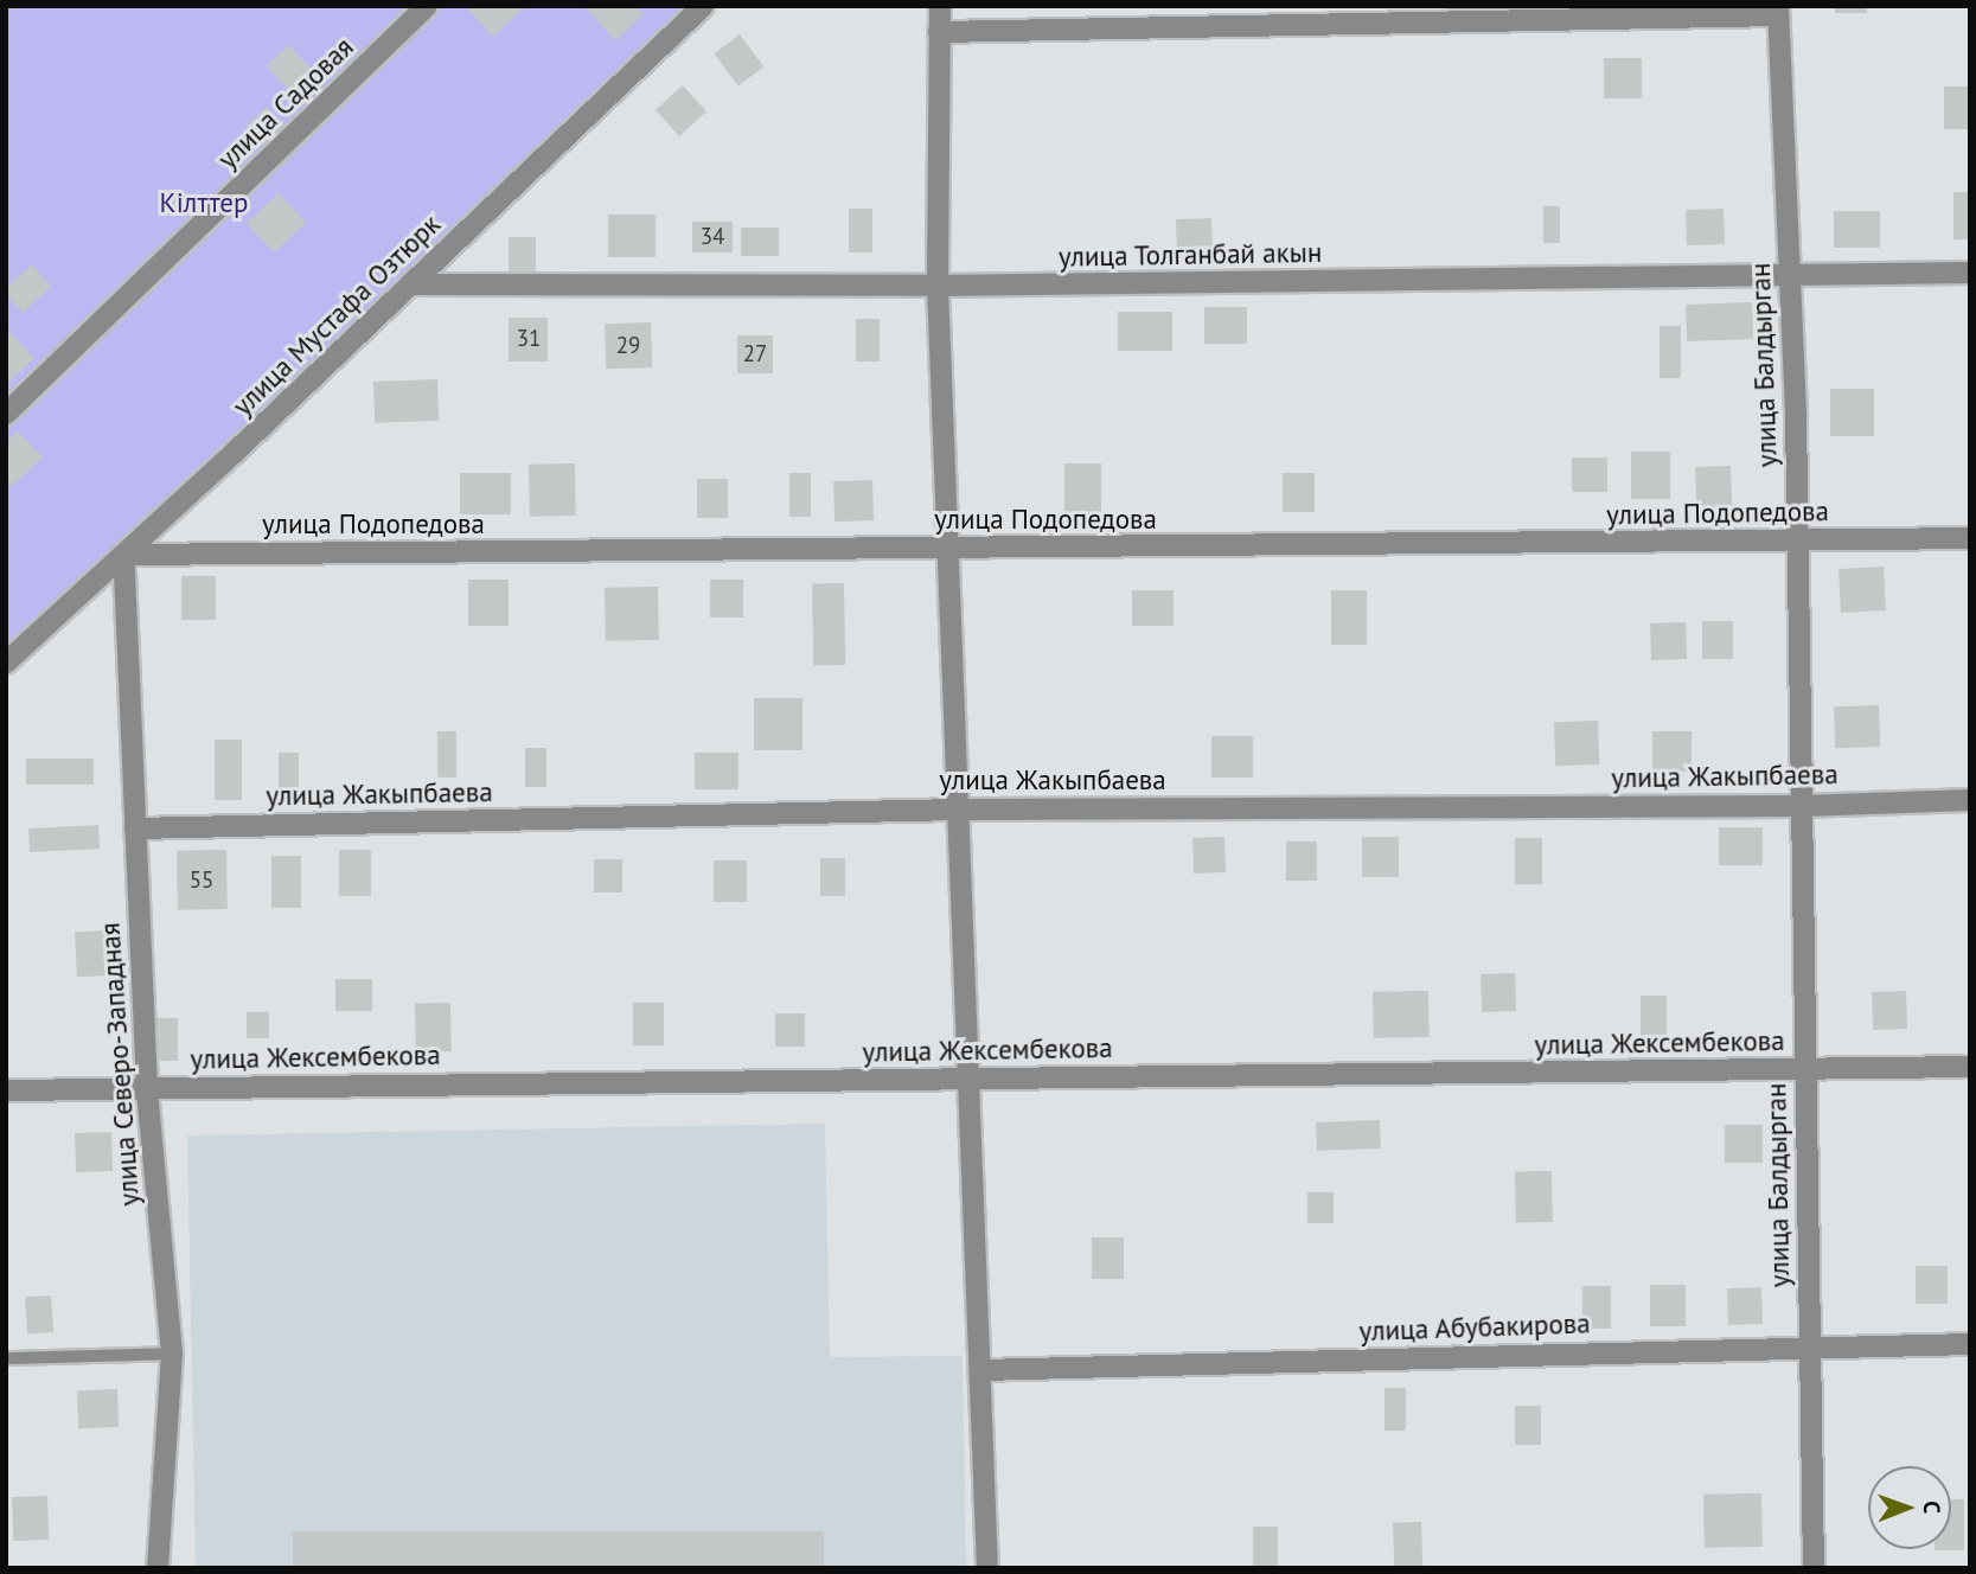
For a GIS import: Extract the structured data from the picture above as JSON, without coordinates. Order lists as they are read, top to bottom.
{
  "streets": {
    "street": [
      "улица Садовая",
      "улица Толганбай акын",
      "улица Мустафа Озтюрк",
      "улица Балдырган",
      "улица Подопедова",
      "улица Жакыпбаева",
      "улица Жексембекова",
      "улица Северо-Западная",
      "улица Абубакирова"
    ]
  },
  "crossings": [
    ["улица Толганбай акын", "улица Мустафа Озтюрк"],
    ["улица Толганбай акын", "улица Балдырган"],
    ["улица Мустафа Озтюрк", "улица Подопедова"],
    ["улица Мустафа Озтюрк", "улица Северо-Западная"],
    ["улица Балдырган", "улица Подопедова"],
    ["улица Балдырган", "улица Жакыпбаева"],
    ["улица Балдырган", "улица Жексембекова"],
    ["улица Балдырган", "улица Абубакирова"],
    ["улица Подопедова", "улица Северо-Западная"],
    ["улица Жакыпбаева", "улица Северо-Западная"],
    ["улица Жексембекова", "улица Северо-Западная"]
  ],
  "parks": ["Кілттер"],
  "house_numbers": [
    "34",
    "31",
    "29",
    "27",
    "55"
  ],
  "north": "right"
}
